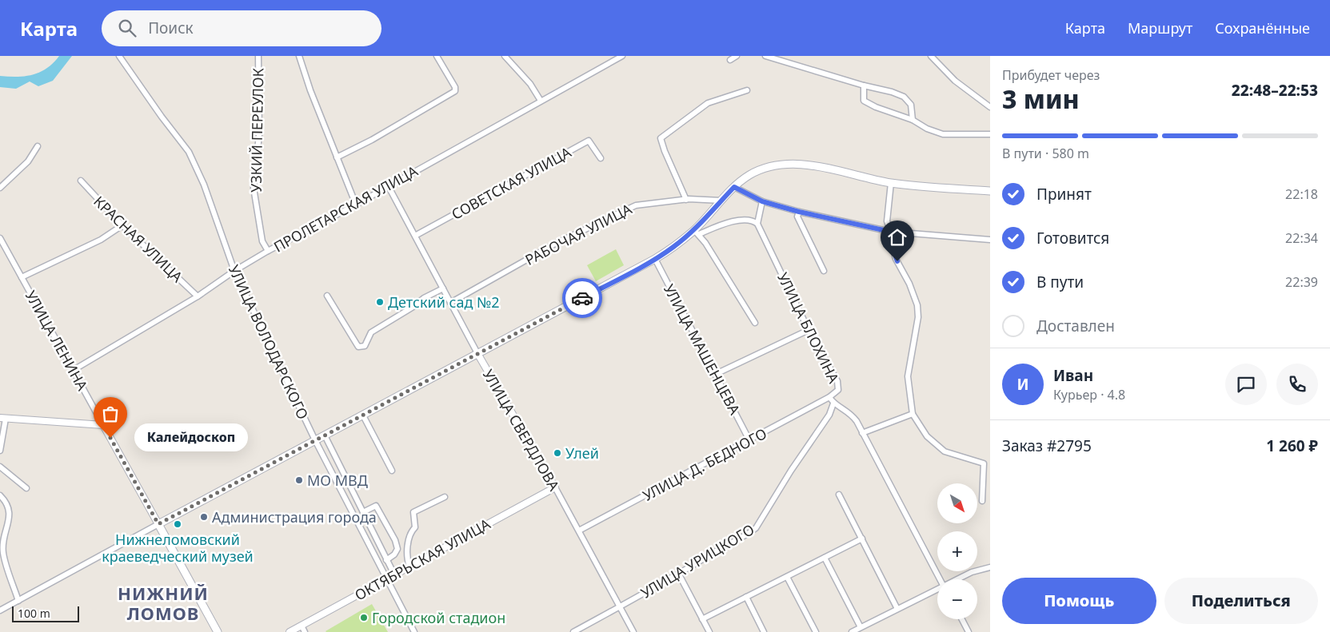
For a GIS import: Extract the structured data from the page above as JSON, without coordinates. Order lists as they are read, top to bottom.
{
  "streets": {
    "main road": ["УЛИЦА ЛЕНИНА"],
    "street": [
      "УЗКИЙ ПЕРЕУЛОК",
      "СОВЕТСКАЯ УЛИЦА",
      "ПРОЛЕТАРСКАЯ УЛИЦА",
      "РАБОЧАЯ УЛИЦА",
      "КРАСНАЯ УЛИЦА",
      "УЛИЦА БЛОХИНА",
      "УЛИЦА ВОЛОДАРСКОГО",
      "УЛИЦА МАШЕНЦЕВА",
      "УЛИЦА СВЕРДЛОВА",
      "УЛИЦА Д. БЕДНОГО",
      "ОКТЯБРЬСКАЯ УЛИЦА",
      "УЛИЦА УРИЦКОГО"
    ]
  },
  "crossings": [
    ["УЗКИЙ ПЕРЕУЛОК", "ПРОЛЕТАРСКАЯ УЛИЦА"],
    ["СОВЕТСКАЯ УЛИЦА", "УЛИЦА СВЕРДЛОВА"],
    ["ПРОЛЕТАРСКАЯ УЛИЦА", "КРАСНАЯ УЛИЦА"],
    ["ПРОЛЕТАРСКАЯ УЛИЦА", "УЛИЦА ЛЕНИНА"],
    ["ПРОЛЕТАРСКАЯ УЛИЦА", "УЛИЦА ВОЛОДАРСКОГО"],
    ["ПРОЛЕТАРСКАЯ УЛИЦА", "УЛИЦА СВЕРДЛОВА"],
    ["РАБОЧАЯ УЛИЦА", "УЛИЦА СВЕРДЛОВА"],
    ["УЛИЦА БЛОХИНА", "УЛИЦА Д. БЕДНОГО"],
    ["УЛИЦА БЛОХИНА", "УЛИЦА УРИЦКОГО"],
    ["УЛИЦА ВОЛОДАРСКОГО", "ОКТЯБРЬСКАЯ УЛИЦА"],
    ["УЛИЦА МАШЕНЦЕВА", "УЛИЦА Д. БЕДНОГО"],
    ["УЛИЦА СВЕРДЛОВА", "УЛИЦА Д. БЕДНОГО"],
    ["УЛИЦА СВЕРДЛОВА", "ОКТЯБРЬСКАЯ УЛИЦА"],
    ["УЛИЦА СВЕРДЛОВА", "УЛИЦА УРИЦКОГО"]
  ],
  "districts": ["НИЖНИЙ ЛОМОВ"],
  "places": [
    "Детский сад №2",
    "Калейдоскоп",
    "Улей",
    "МО МВД",
    "Администрация города",
    "Нижнеломовский краеведческий музей",
    "Городской стадион"
  ],
  "scale_bar": "100 m",
  "north": "bottom right",
  "page": {
    "header": "Карта",
    "search": "Поиск",
    "nav": ["Карта", "Маршрут", "Сохранённые"],
    "heading": ["3 мин", "Прибудет через", "22:48–22:53"],
    "panel": [
      "Иван",
      "Курьер · 4.8",
      "Заказ #2795",
      "1 260 ₽"
    ],
    "bar": "В пути · 580 m",
    "list": [
      ["Принят", "22:18"],
      ["Готовится", "22:34"],
      ["В пути", "22:39"],
      "Доставлен"
    ],
    "round": "И",
    "bubble": "Калейдоскоп",
    "map_buttons": ["+", "−"],
    "buttons": ["Помощь", "Поделиться"],
    "scale": "100 m"
  }
}
